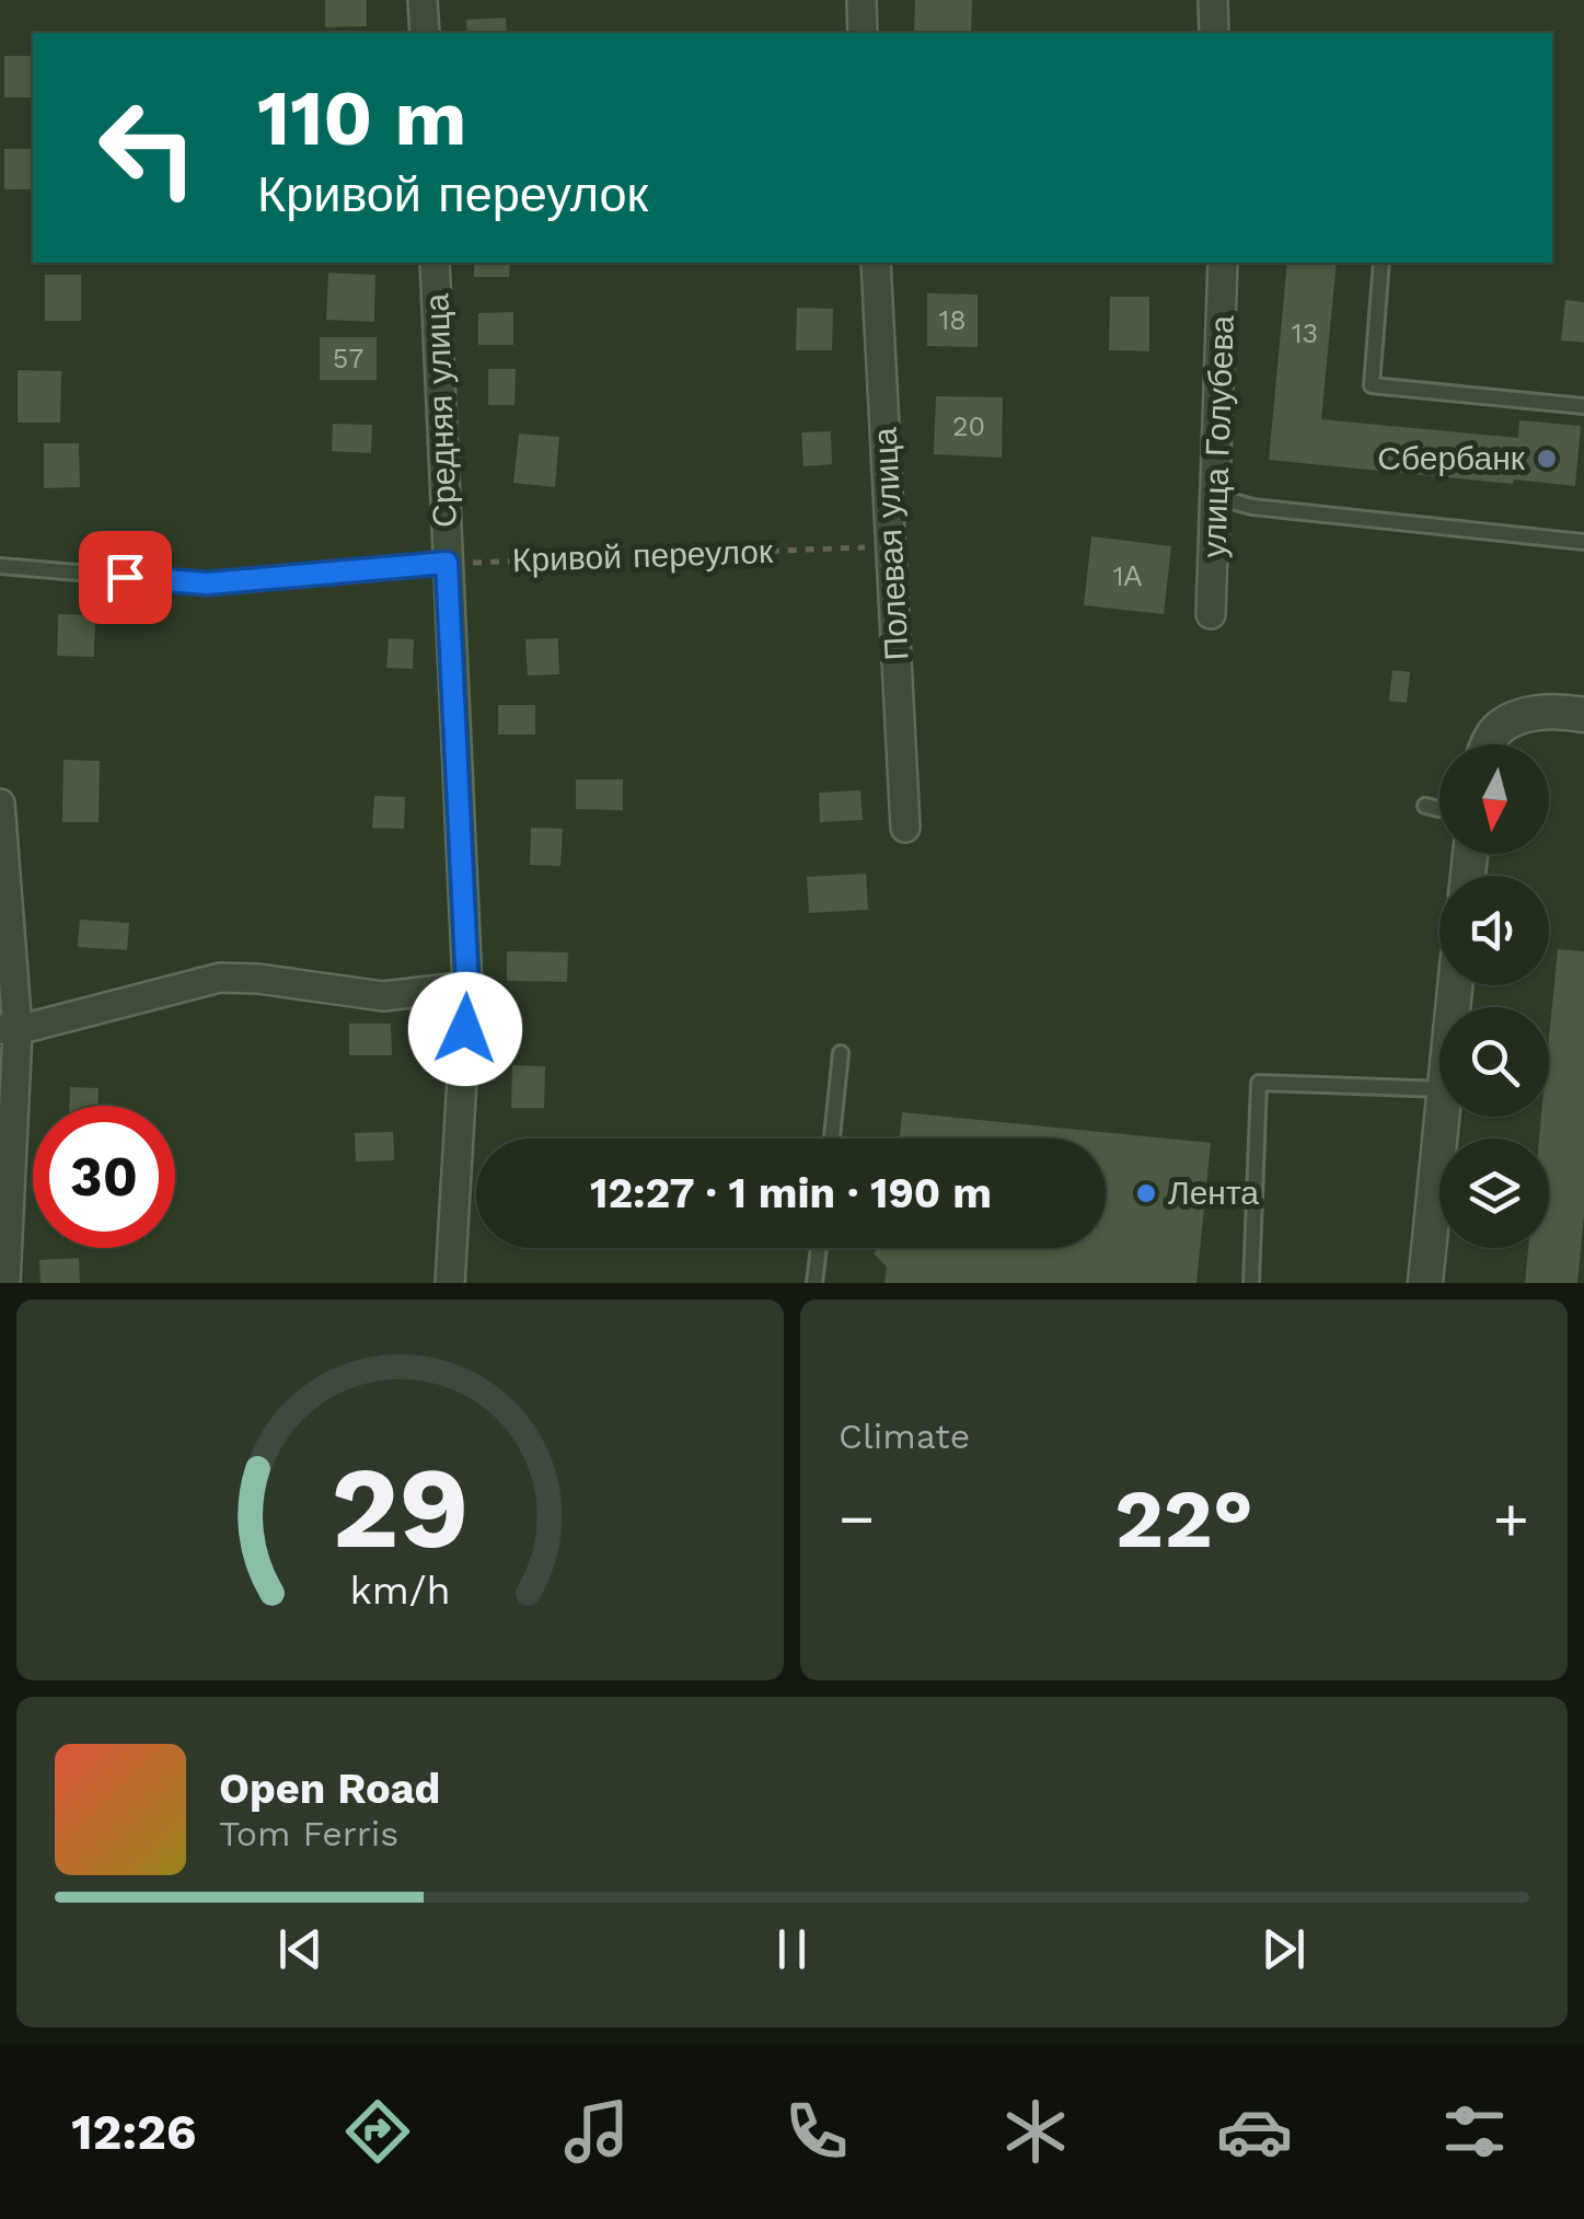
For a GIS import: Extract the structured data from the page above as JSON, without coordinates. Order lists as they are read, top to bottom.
{
  "streets": {
    "street": ["Средняя улица", "улица Голубева", "Полевая улица"],
    "path": ["Кривой переулок"]
  },
  "crossings": [
    ["Средняя улица", "Кривой переулок"],
    ["Полевая улица", "Кривой переулок"]
  ],
  "places": ["Сбербанк", "Лента"],
  "house_numbers": [
    "18",
    "13",
    "57",
    "20",
    "1А"
  ],
  "north": "bottom",
  "page": {
    "turn": ["110 m", "Кривой переулок"],
    "limit": "30",
    "trip": "12:27 · 1 min · 190 m",
    "tile": "Climate",
    "heat": ["−", "22°", "+"],
    "song": ["Open Road", "Tom Ferris"],
    "tabs": "12:26",
    "gauge": ["29", "km/h"]
  }
}
